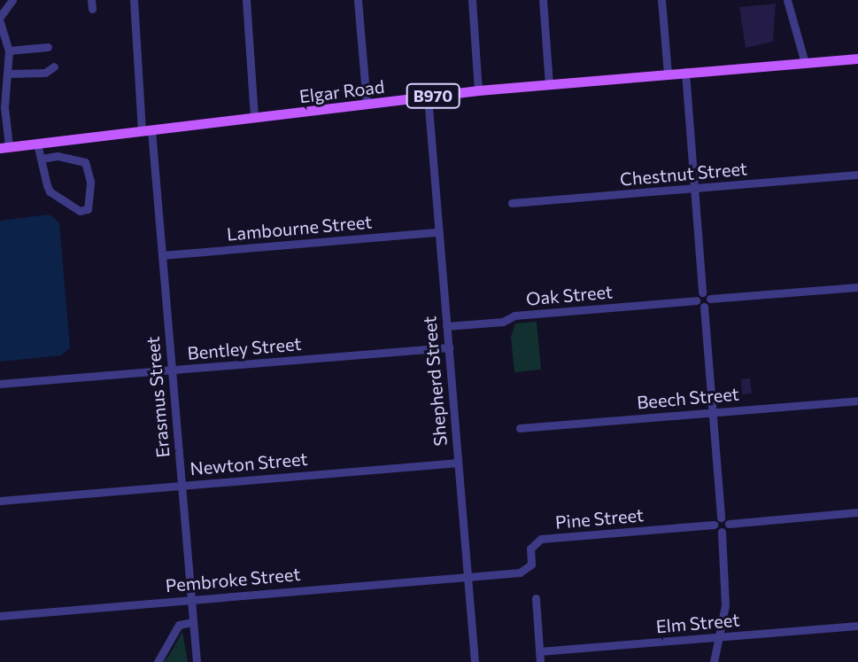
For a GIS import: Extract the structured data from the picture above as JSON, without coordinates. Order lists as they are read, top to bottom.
{
  "streets": {
    "main road": ["Elgar Road", "B970"],
    "street": [
      "Chestnut Street",
      "Lambourne Street",
      "Oak Street",
      "Bentley Street",
      "Shepherd Street",
      "Erasmus Street",
      "Beech Street",
      "Newton Street",
      "Pine Street",
      "Pembroke Street",
      "Elm Street"
    ]
  },
  "crossings": [
    ["Elgar Road", "Shepherd Street"],
    ["Elgar Road", "Erasmus Street"],
    ["Lambourne Street", "Shepherd Street"],
    ["Lambourne Street", "Erasmus Street"],
    ["Oak Street", "Shepherd Street"],
    ["Bentley Street", "Shepherd Street"],
    ["Bentley Street", "Erasmus Street"],
    ["Shepherd Street", "Newton Street"],
    ["Shepherd Street", "Pine Street"],
    ["Shepherd Street", "Pembroke Street"],
    ["Erasmus Street", "Newton Street"],
    ["Erasmus Street", "Pembroke Street"],
    ["Pine Street", "Pembroke Street"]
  ]
}
